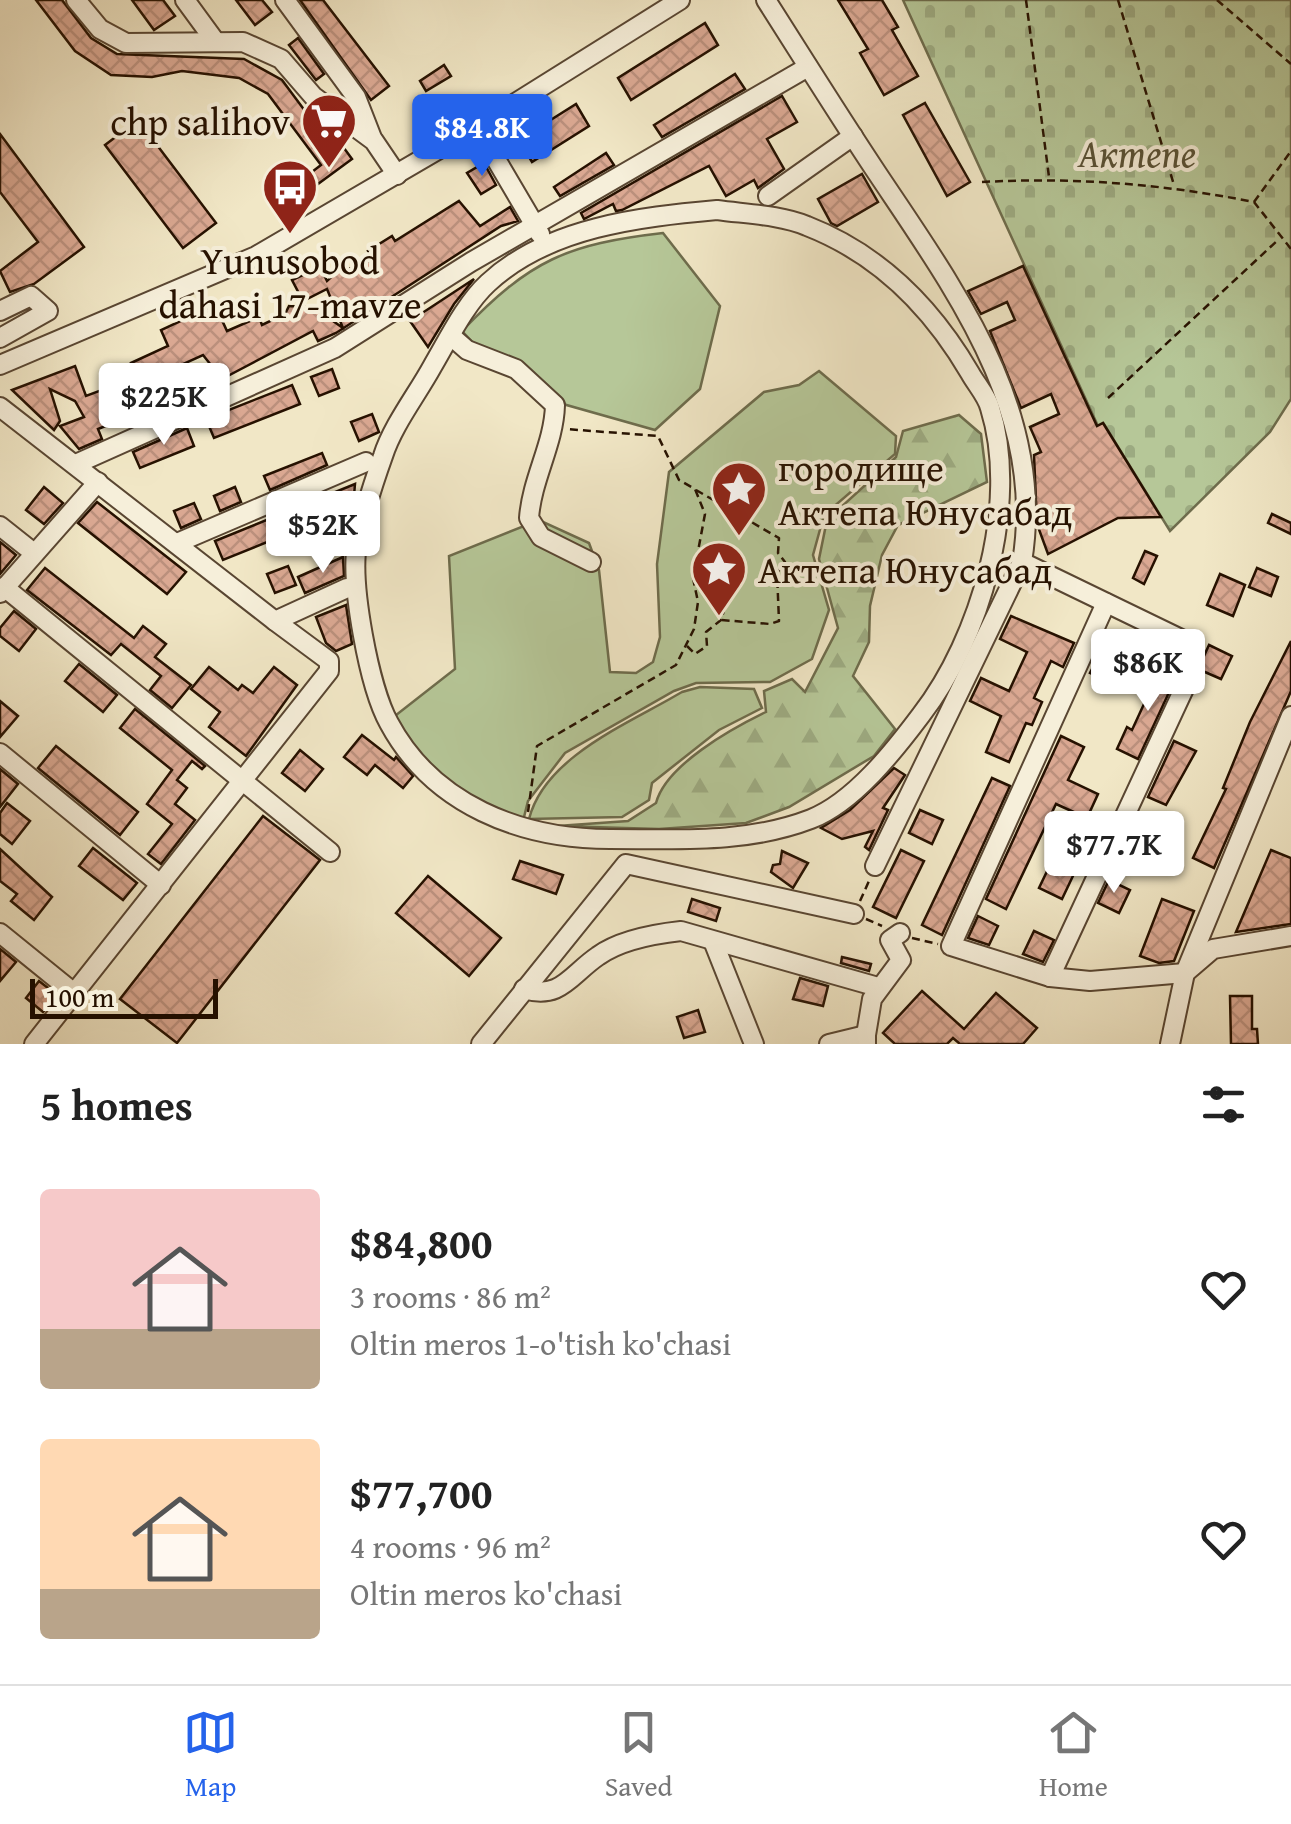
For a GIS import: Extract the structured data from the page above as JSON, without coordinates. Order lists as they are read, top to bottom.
{
  "parks": ["Актепе"],
  "places": {
    "supermarket": ["chp salihov"],
    "bus stop": ["Yunusobod dahasi 17-mavze"],
    "place": ["городище Актепа Юнусабад", "Актепа Юнусабад"]
  },
  "scale_bar": "100 m",
  "page": {
    "price": [
      "$84.8K",
      "$225K",
      "$52K",
      "$86K",
      "$77.7K"
    ],
    "scale": "100 m",
    "heading": "5 homes",
    "list": [
      {
        "name": "$84,800",
        "note": "3 rooms · 86 m² · Oltin meros 1-o'tish ko'chasi"
      },
      {
        "name": "$77,700",
        "note": "4 rooms · 96 m² · Oltin meros ko'chasi"
      }
    ],
    "tabs": ["Map", "Saved", "Home"]
  }
}
